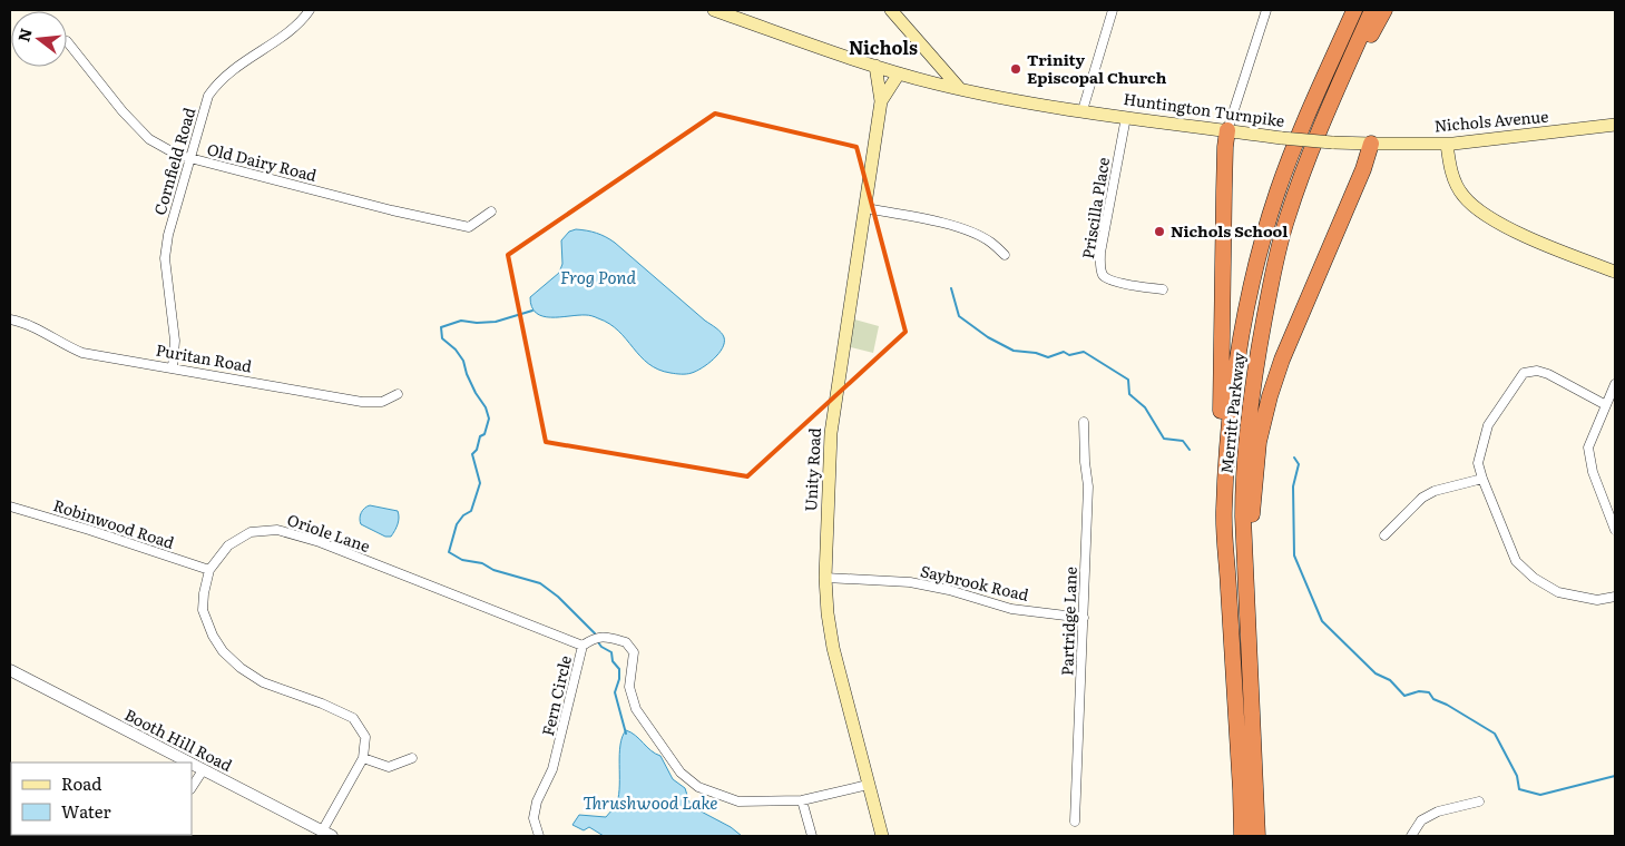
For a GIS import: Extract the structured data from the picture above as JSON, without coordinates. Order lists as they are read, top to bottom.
{
  "streets": {
    "highway": ["Merritt Parkway"],
    "main road": ["Huntington Turnpike", "Nichols Avenue", "Unity Road"],
    "street": [
      "Cornfield Road",
      "Old Dairy Road",
      "Priscilla Place",
      "Puritan Road",
      "Robinwood Road",
      "Oriole Lane",
      "Saybrook Road",
      "Partridge Lane",
      "Fern Circle",
      "Booth Hill Road"
    ]
  },
  "crossings": [
    ["Huntington Turnpike", "Nichols Avenue"],
    ["Huntington Turnpike", "Priscilla Place"],
    ["Huntington Turnpike", "Unity Road"],
    ["Cornfield Road", "Old Dairy Road"],
    ["Cornfield Road", "Puritan Road"],
    ["Unity Road", "Saybrook Road"],
    ["Unity Road", "Fern Circle"],
    ["Robinwood Road", "Oriole Lane"],
    ["Oriole Lane", "Fern Circle"],
    ["Saybrook Road", "Partridge Lane"]
  ],
  "districts": ["Nichols"],
  "water": ["Frog Pond", "Thrushwood Lake"],
  "places": ["Trinity Episcopal Church", "Nichols School"],
  "legend": ["Road", "Water"],
  "north": "left"
}
